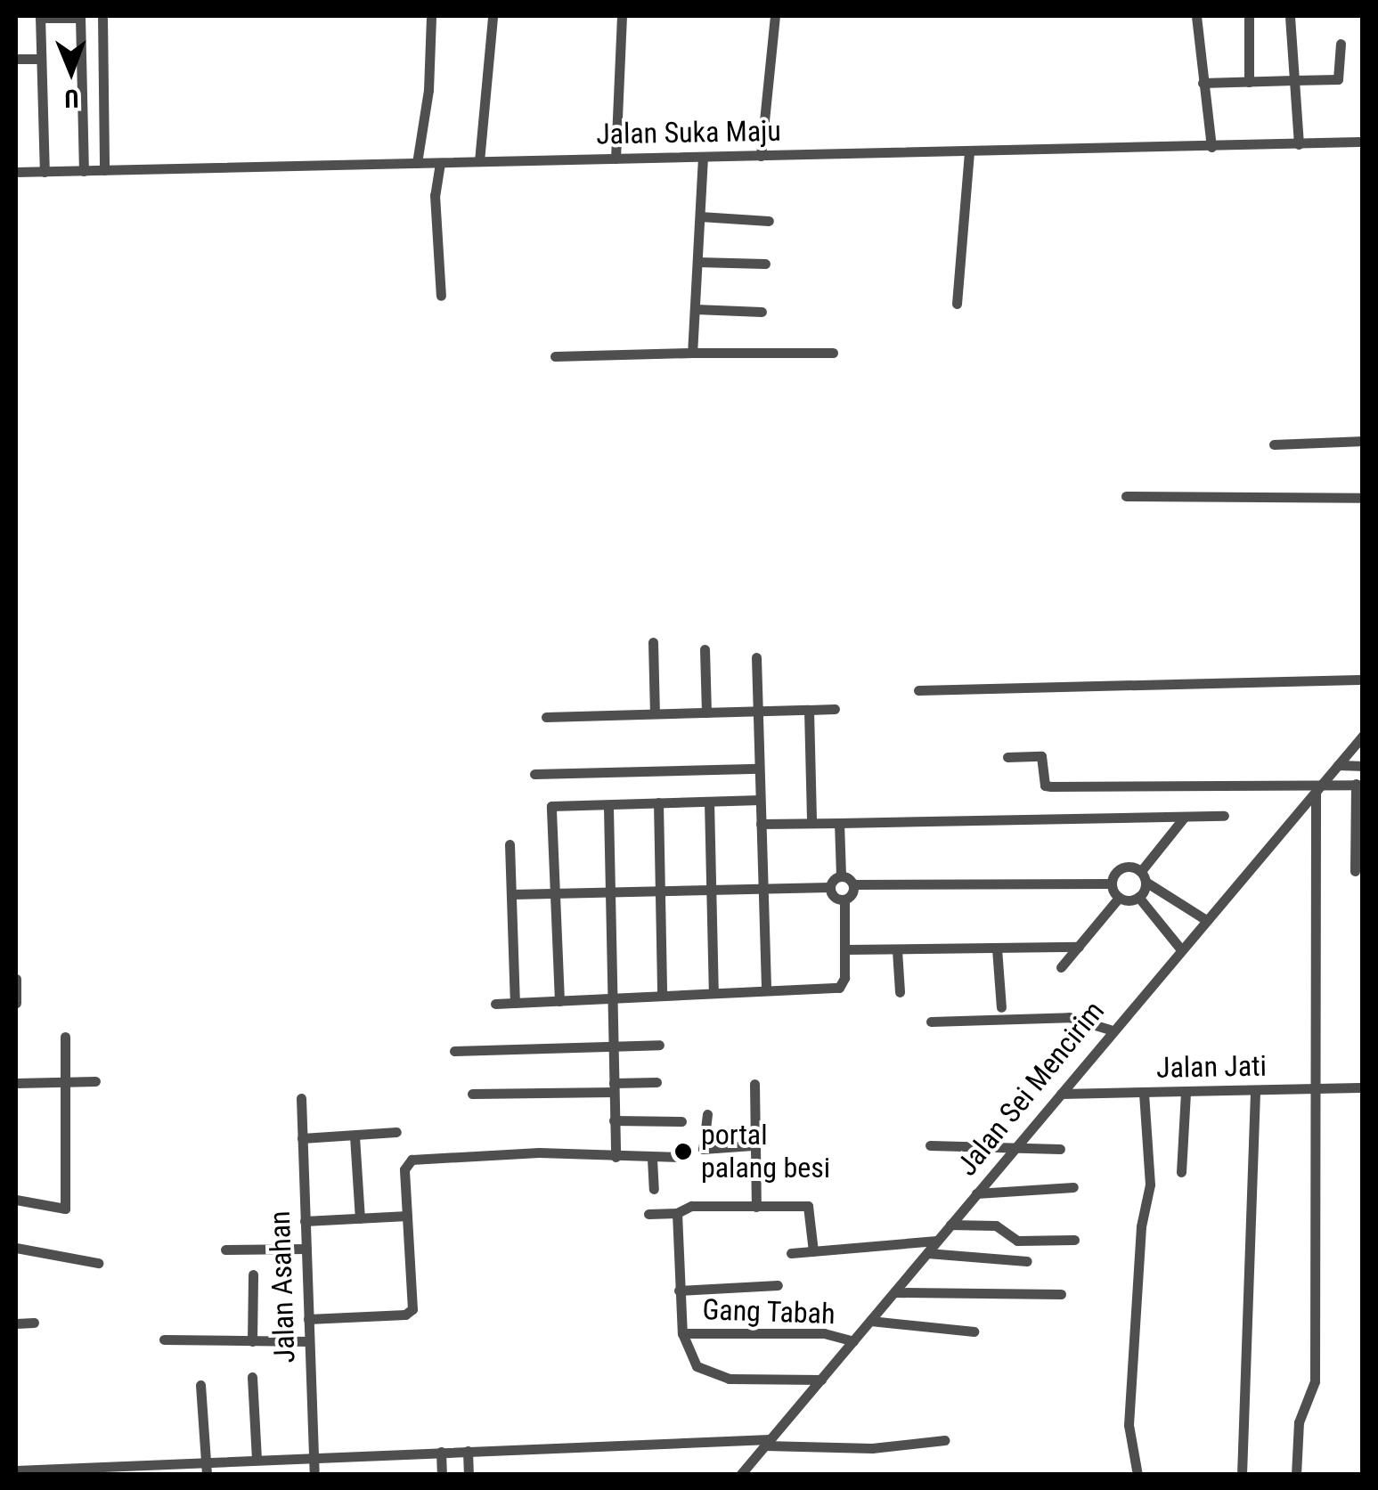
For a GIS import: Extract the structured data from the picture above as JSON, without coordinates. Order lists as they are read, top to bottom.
{
  "streets": {
    "street": [
      "Jalan Suka Maju",
      "Jalan Jati",
      "Jalan Sei Mencirim",
      "Jalan Asahan",
      "Gang Tabah"
    ]
  },
  "crossings": [
    ["Jalan Jati", "Jalan Sei Mencirim"],
    ["Jalan Sei Mencirim", "Gang Tabah"]
  ],
  "places": ["portal palang besi"],
  "north": "bottom"
}
